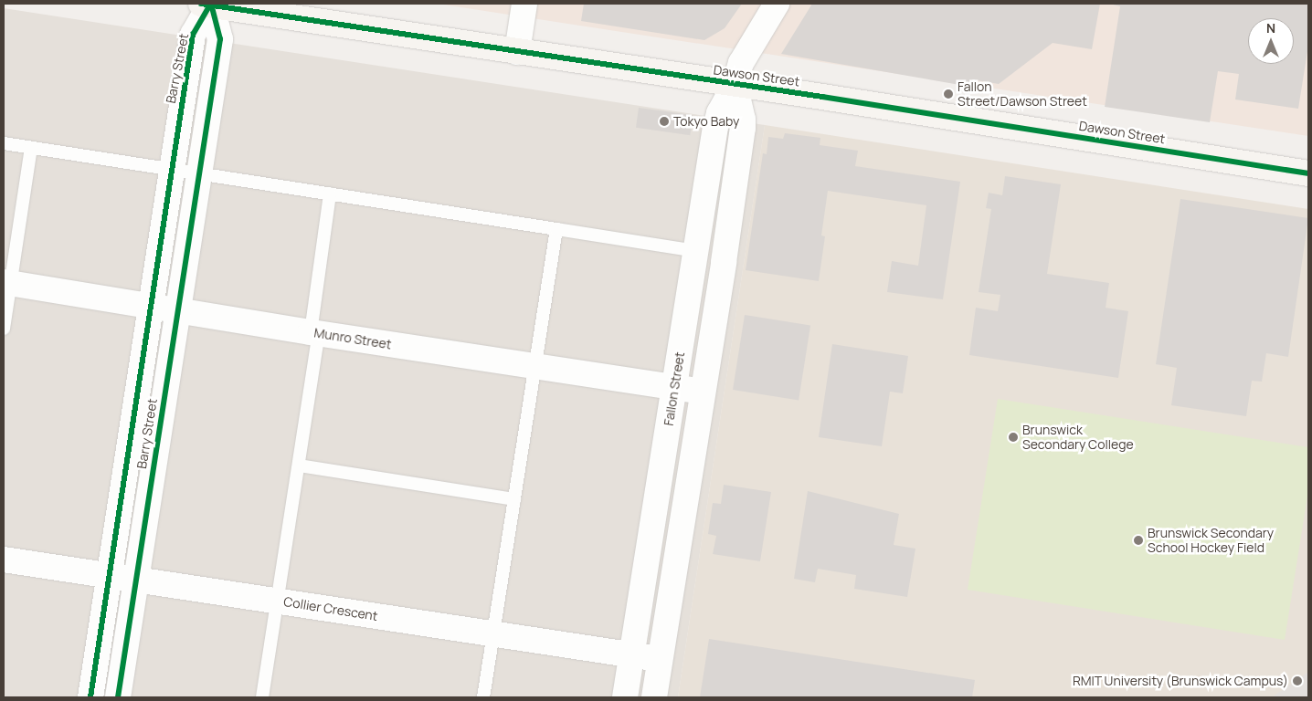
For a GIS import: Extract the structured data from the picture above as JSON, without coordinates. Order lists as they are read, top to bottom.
{
  "streets": {
    "street": [
      "Barry Street",
      "Dawson Street",
      "Munro Street",
      "Fallon Street",
      "Collier Crescent"
    ]
  },
  "crossings": [
    ["Barry Street", "Dawson Street"],
    ["Barry Street", "Munro Street"],
    ["Barry Street", "Collier Crescent"],
    ["Dawson Street", "Fallon Street"],
    ["Munro Street", "Fallon Street"],
    ["Fallon Street", "Collier Crescent"]
  ],
  "places": [
    "Fallon Street/Dawson Street",
    "Tokyo Baby",
    "Brunswick Secondary College",
    "Brunswick Secondary School Hockey Field",
    "RMIT University (Brunswick Campus)"
  ],
  "north": "top"
}
